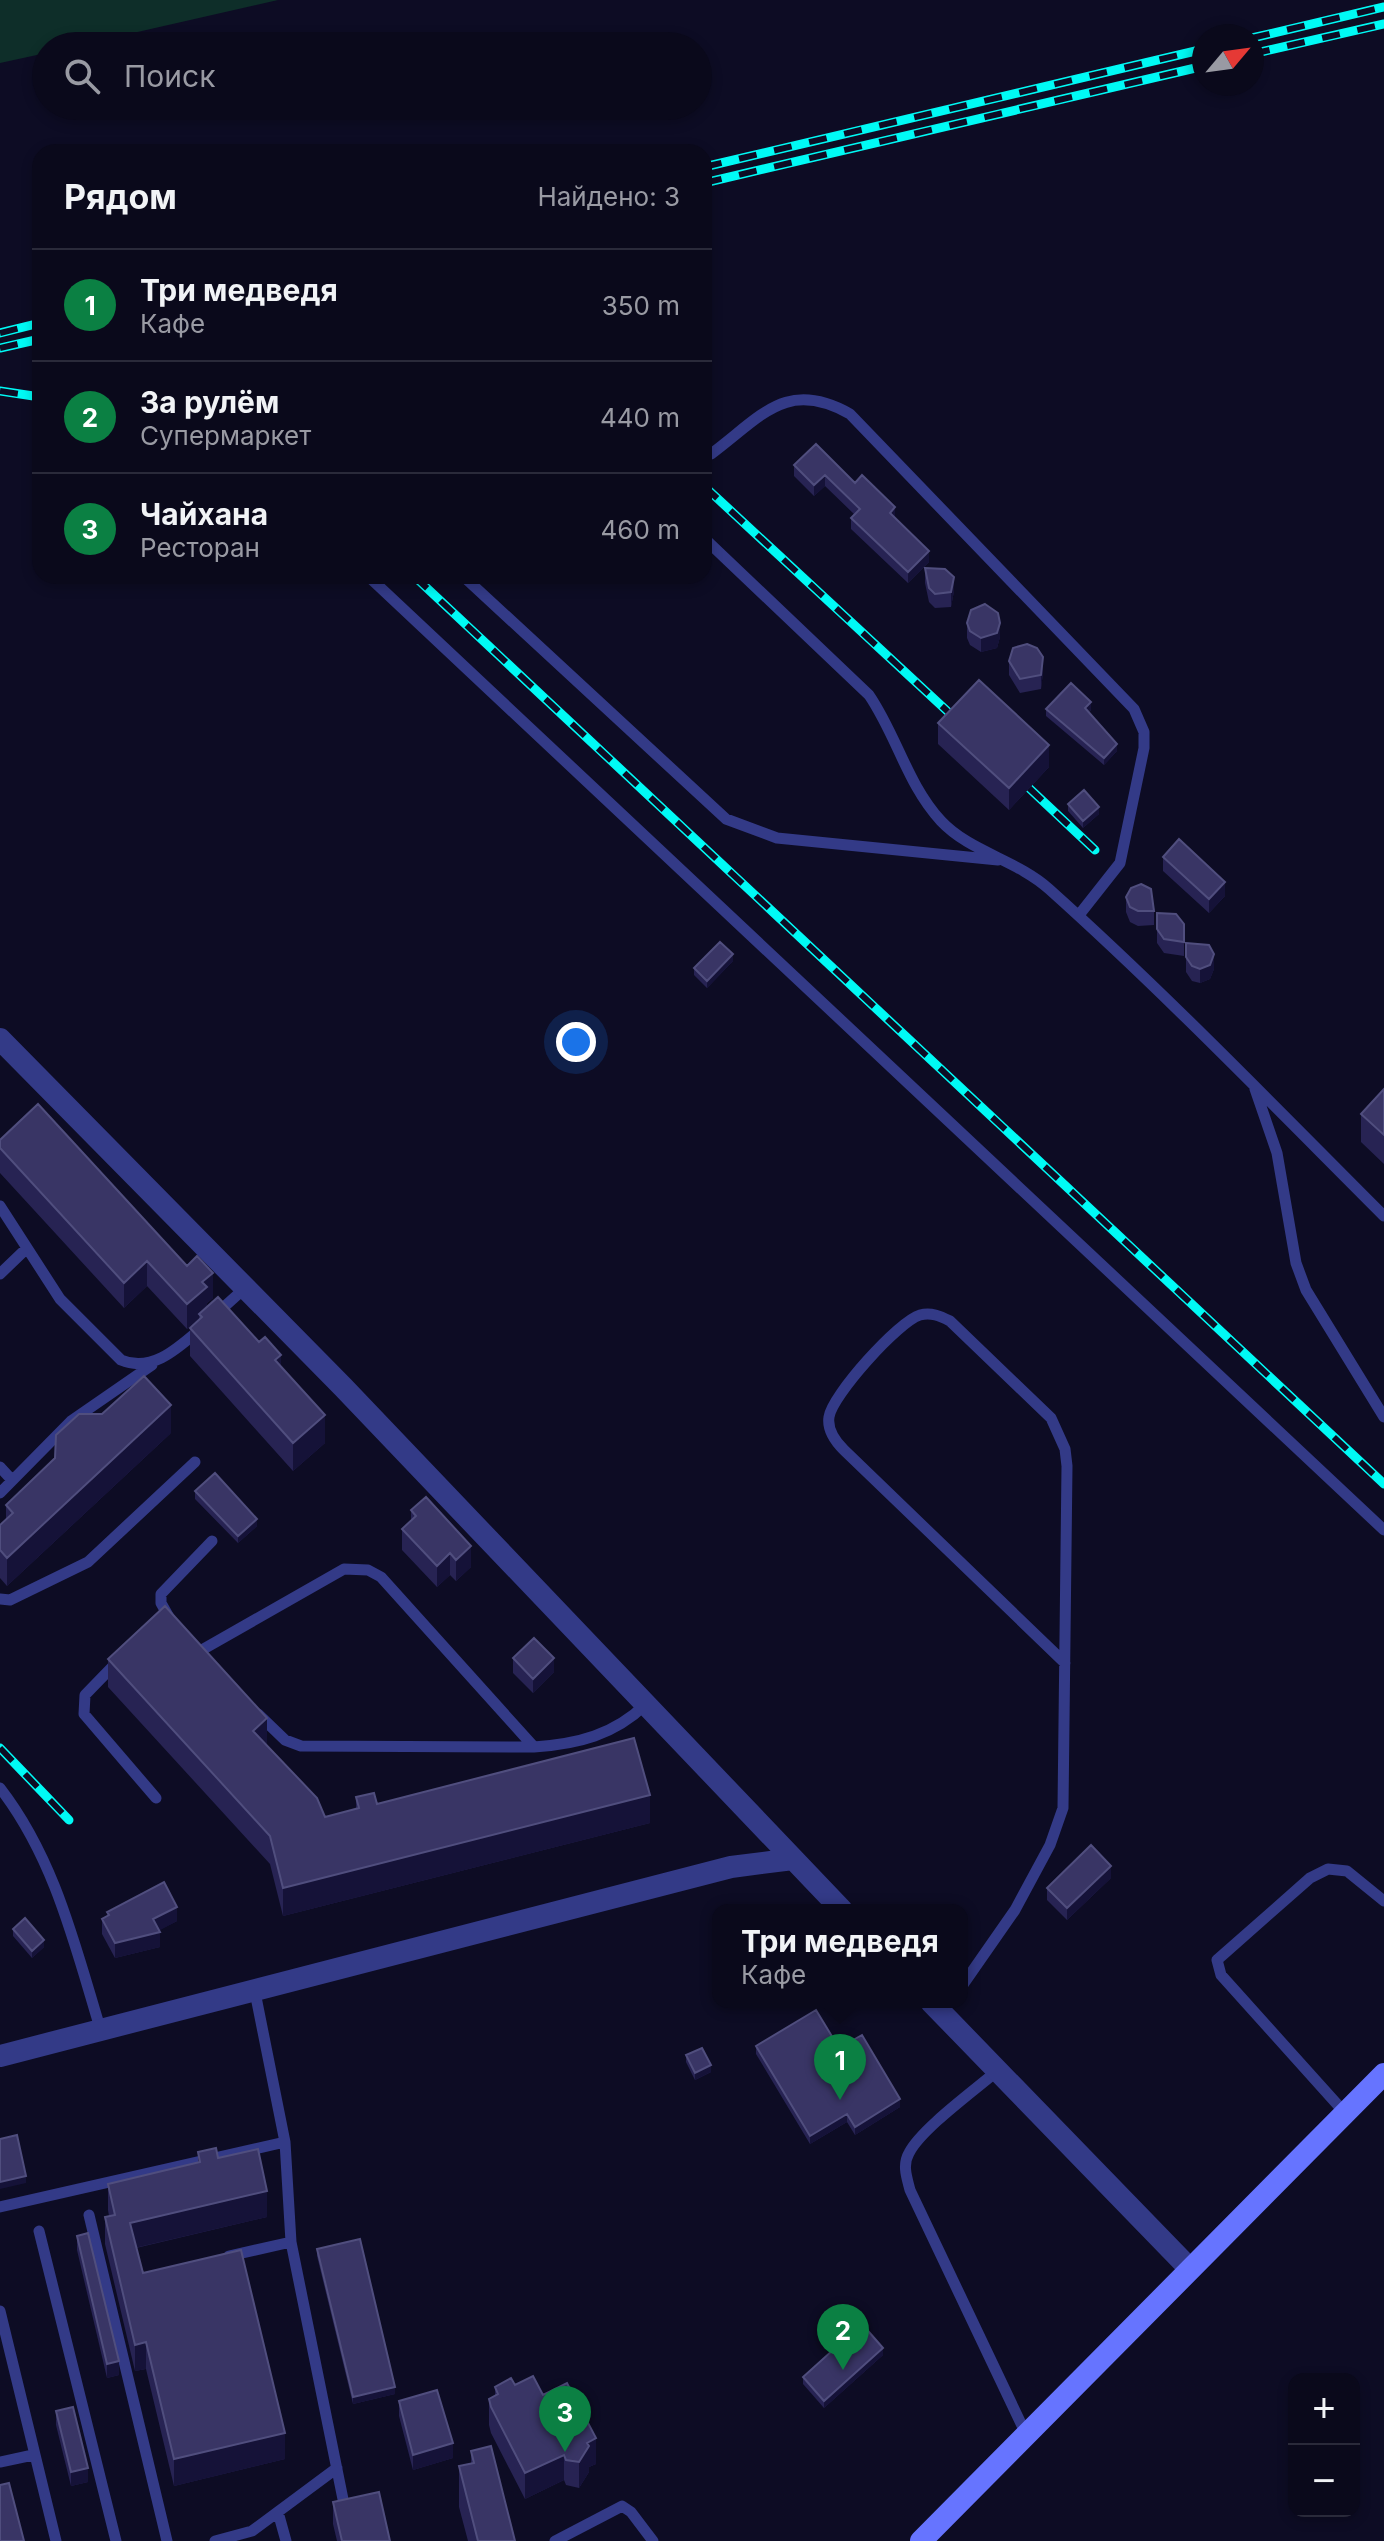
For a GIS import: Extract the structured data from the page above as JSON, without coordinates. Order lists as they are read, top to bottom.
{
  "north": "top right",
  "page": {
    "search": "Поиск",
    "heading": ["Рядом", "Найдено: 3"],
    "list": [
      {
        "mark": "1",
        "name": "Три медведя",
        "note": "Кафе",
        "value": "350 m"
      },
      {
        "mark": "2",
        "name": "За рулём",
        "note": "Супермаркет",
        "value": "440 m"
      },
      {
        "mark": "3",
        "name": "Чайхана",
        "note": "Ресторан",
        "value": "460 m"
      }
    ],
    "popup": ["Три медведя", "Кафе"],
    "pins": ["1", "2", "3"],
    "map_buttons": ["+", "−"]
  }
}
